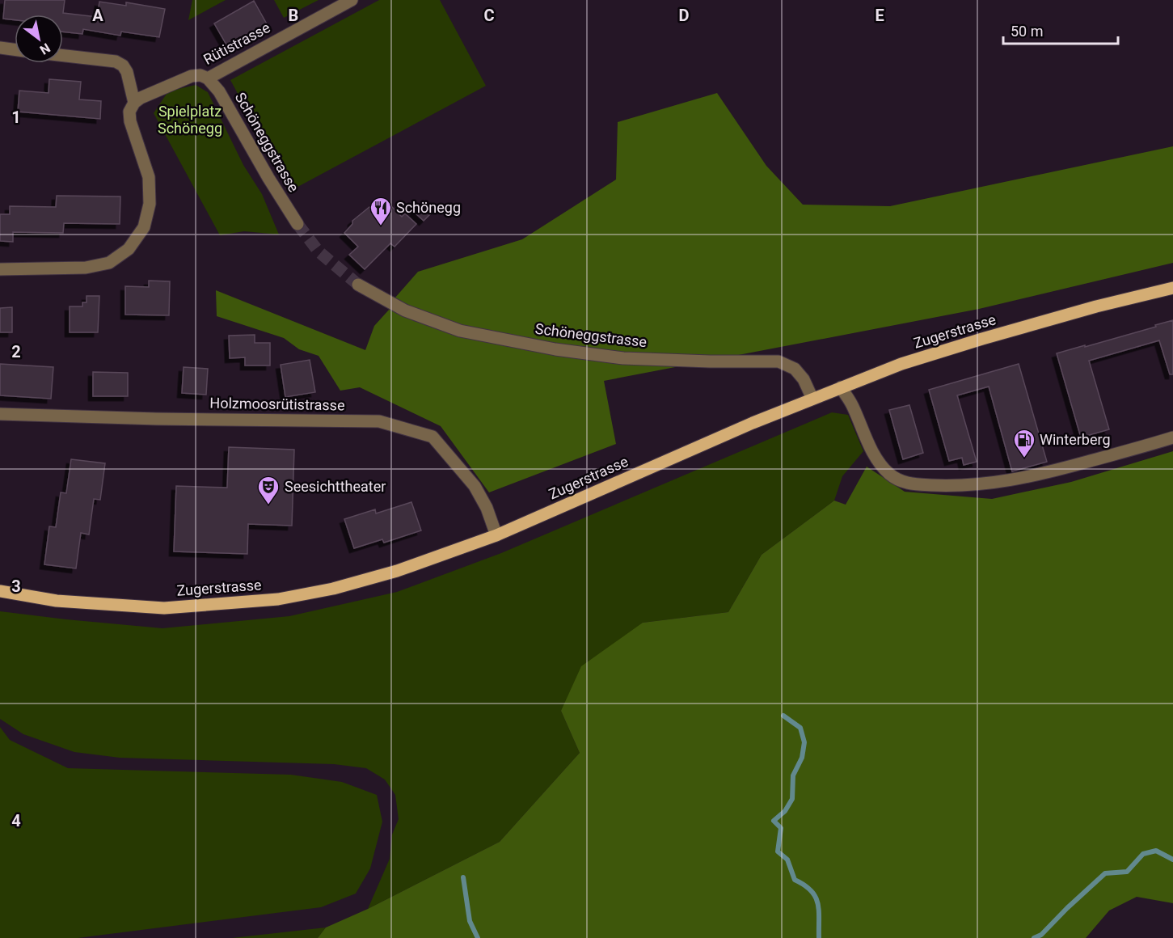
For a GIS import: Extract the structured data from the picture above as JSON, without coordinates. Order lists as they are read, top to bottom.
{
  "streets": {
    "main road": ["Zugerstrasse"],
    "street": ["Rütistrasse", "Schöneggstrasse", "Holzmoosrütistrasse"]
  },
  "crossings": [
    ["Rütistrasse", "Schöneggstrasse"],
    ["Schöneggstrasse", "Zugerstrasse"],
    ["Zugerstrasse", "Holzmoosrütistrasse"]
  ],
  "parks": ["Spielplatz Schönegg"],
  "places": {
    "restaurant": ["Schönegg"],
    "fuel station": ["Winterberg"],
    "theatre": ["Seesichttheater"]
  },
  "scale_bar": "50 m",
  "north": "bottom right",
  "grid": {
    "columns": [
      "A",
      "B",
      "C",
      "D",
      "E"
    ],
    "rows": [
      "1",
      "2",
      "3",
      "4"
    ]
  }
}
